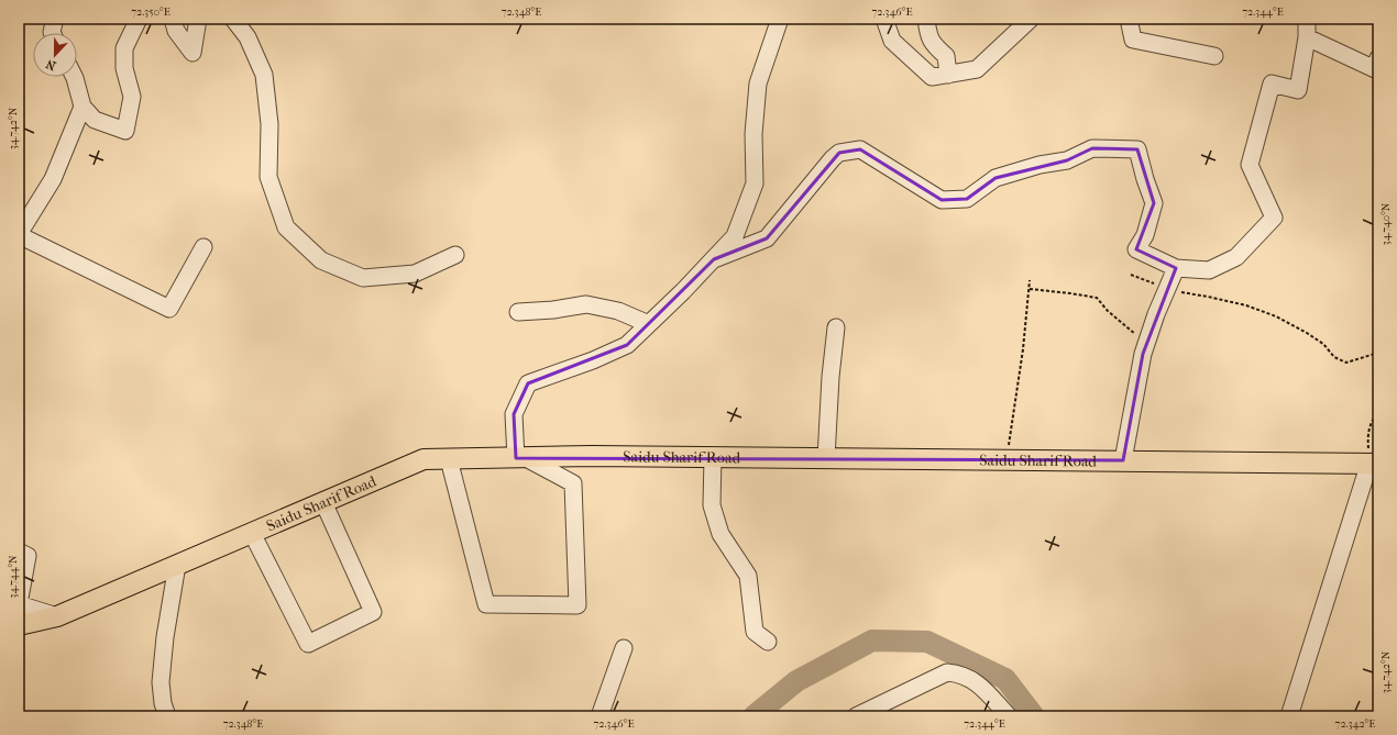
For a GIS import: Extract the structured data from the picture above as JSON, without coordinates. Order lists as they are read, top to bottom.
{
  "streets": {
    "main road": ["Saidu Sharif Road"]
  },
  "north": "bottom",
  "coordinates": [
    "72.350°E",
    "72.348°E",
    "72.346°E",
    "72.344°E",
    "34.742°N",
    "34.740°N",
    "34.744°N",
    "72.342°E"
  ]
}
